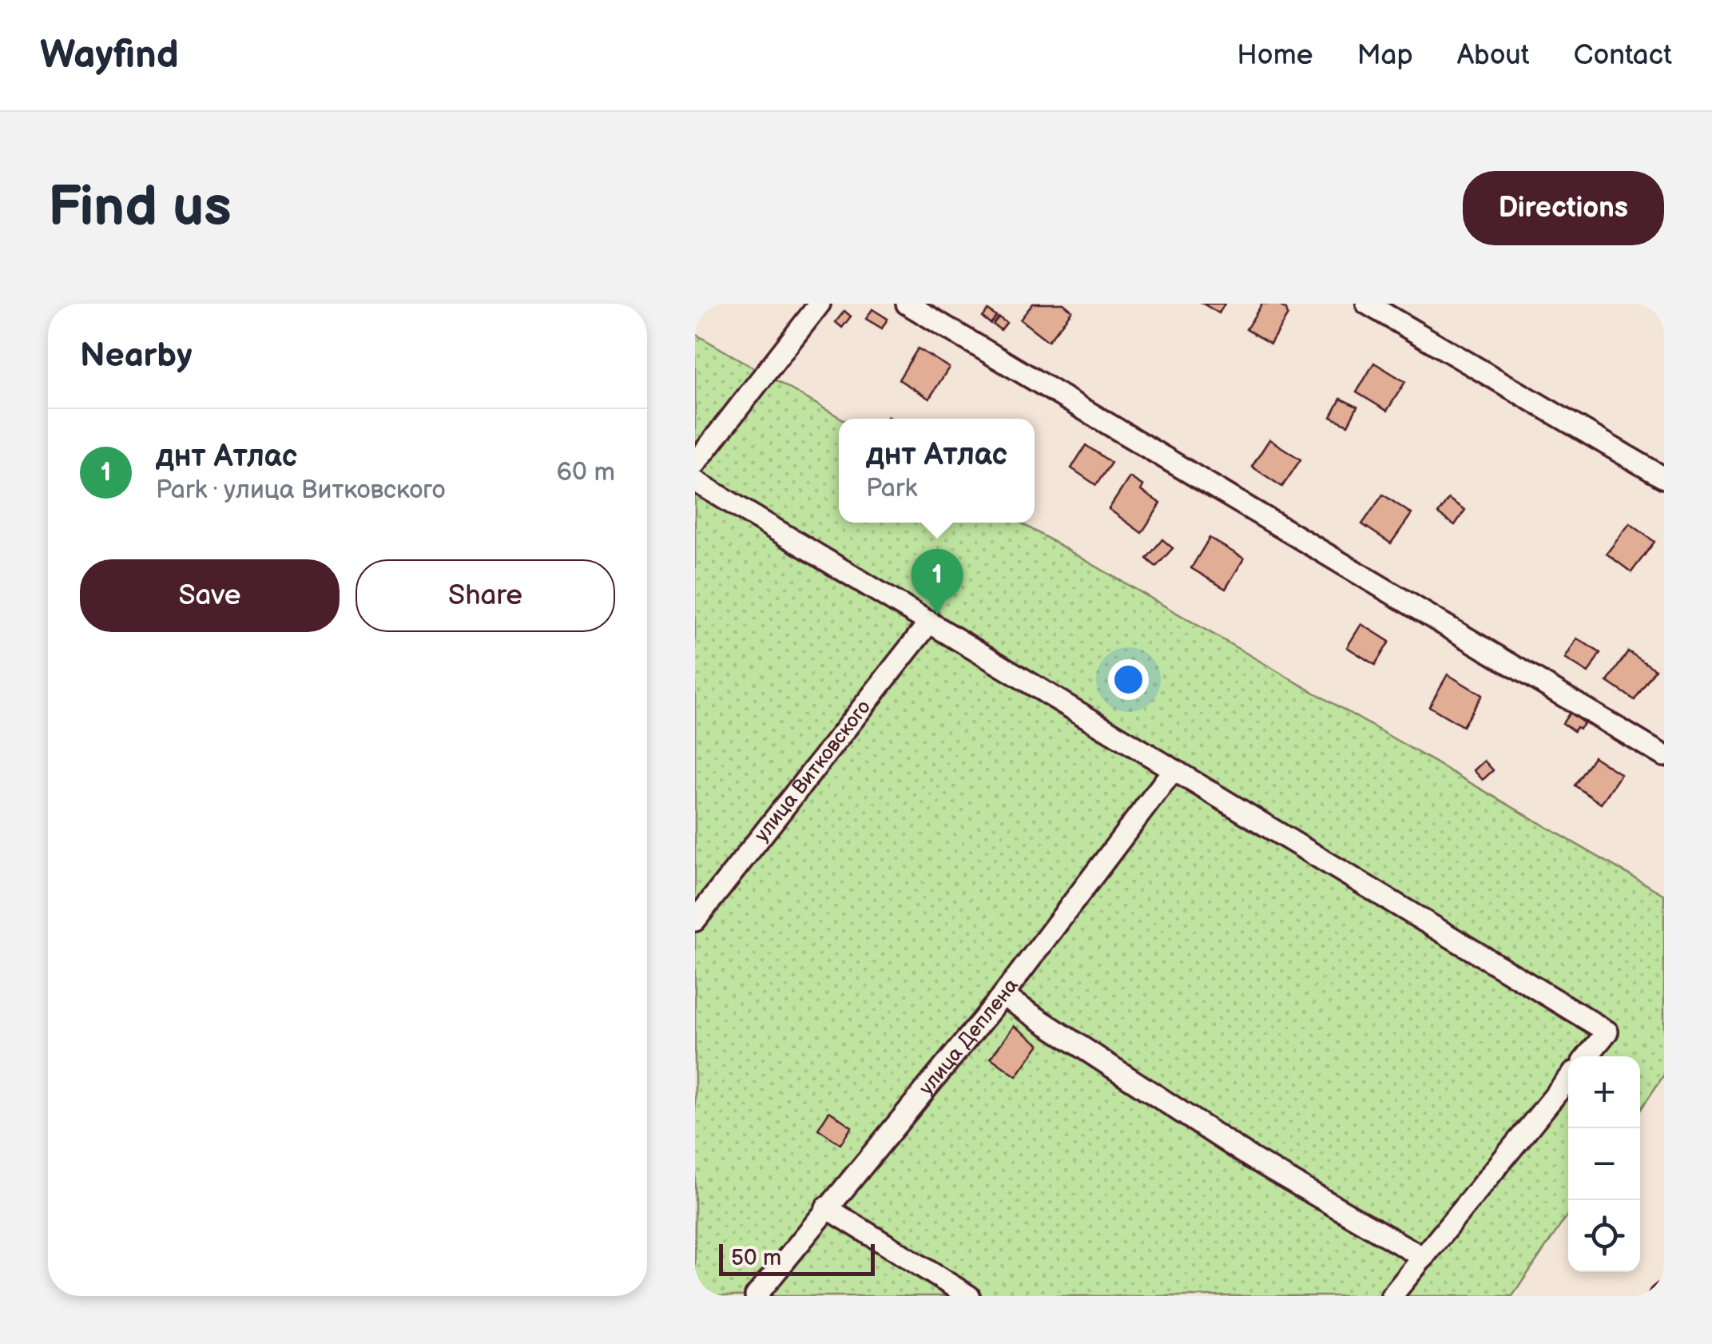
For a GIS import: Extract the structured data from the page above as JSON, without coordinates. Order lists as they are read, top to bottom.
{
  "streets": {
    "street": ["улица Витковского", "улица Деплена"]
  },
  "scale_bar": "50 m",
  "page": {
    "header": "Wayfind",
    "nav": [
      "Home",
      "Map",
      "About",
      "Contact"
    ],
    "buttons": [
      "Directions",
      ["Save", "Share"]
    ],
    "title": "Find us",
    "heading": "Nearby",
    "list": [
      {
        "mark": "1",
        "name": "днт Атлас",
        "note": "Park · улица Витковского",
        "value": "60 m"
      }
    ],
    "popup": ["днт Атлас", "Park"],
    "pins": "1",
    "map_buttons": ["+", "−"],
    "scale": "50 m"
  }
}
